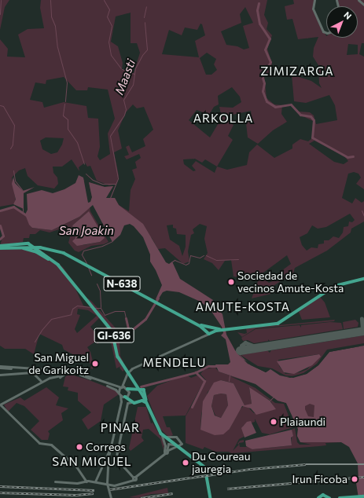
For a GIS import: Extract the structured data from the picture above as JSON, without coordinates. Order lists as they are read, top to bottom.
{
  "streets": {
    "main road": ["N-638", "GI-636"]
  },
  "crossings": [
    ["N-638", "GI-636"]
  ],
  "districts": [
    "ZIMIZARGA",
    "ARKOLLA",
    "AMUTE-KOSTA",
    "MENDELU",
    "PINAR",
    "SAN MIGUEL"
  ],
  "water": ["Maasti", "San Joakin"],
  "places": [
    "Sociedad de vecinos Amute-Kosta",
    "San Miguel de Garikoitz",
    "Plaiaundi",
    "Correos",
    "Du Coureau jauregia",
    "Irun Ficoba"
  ],
  "north": "top right"
}
